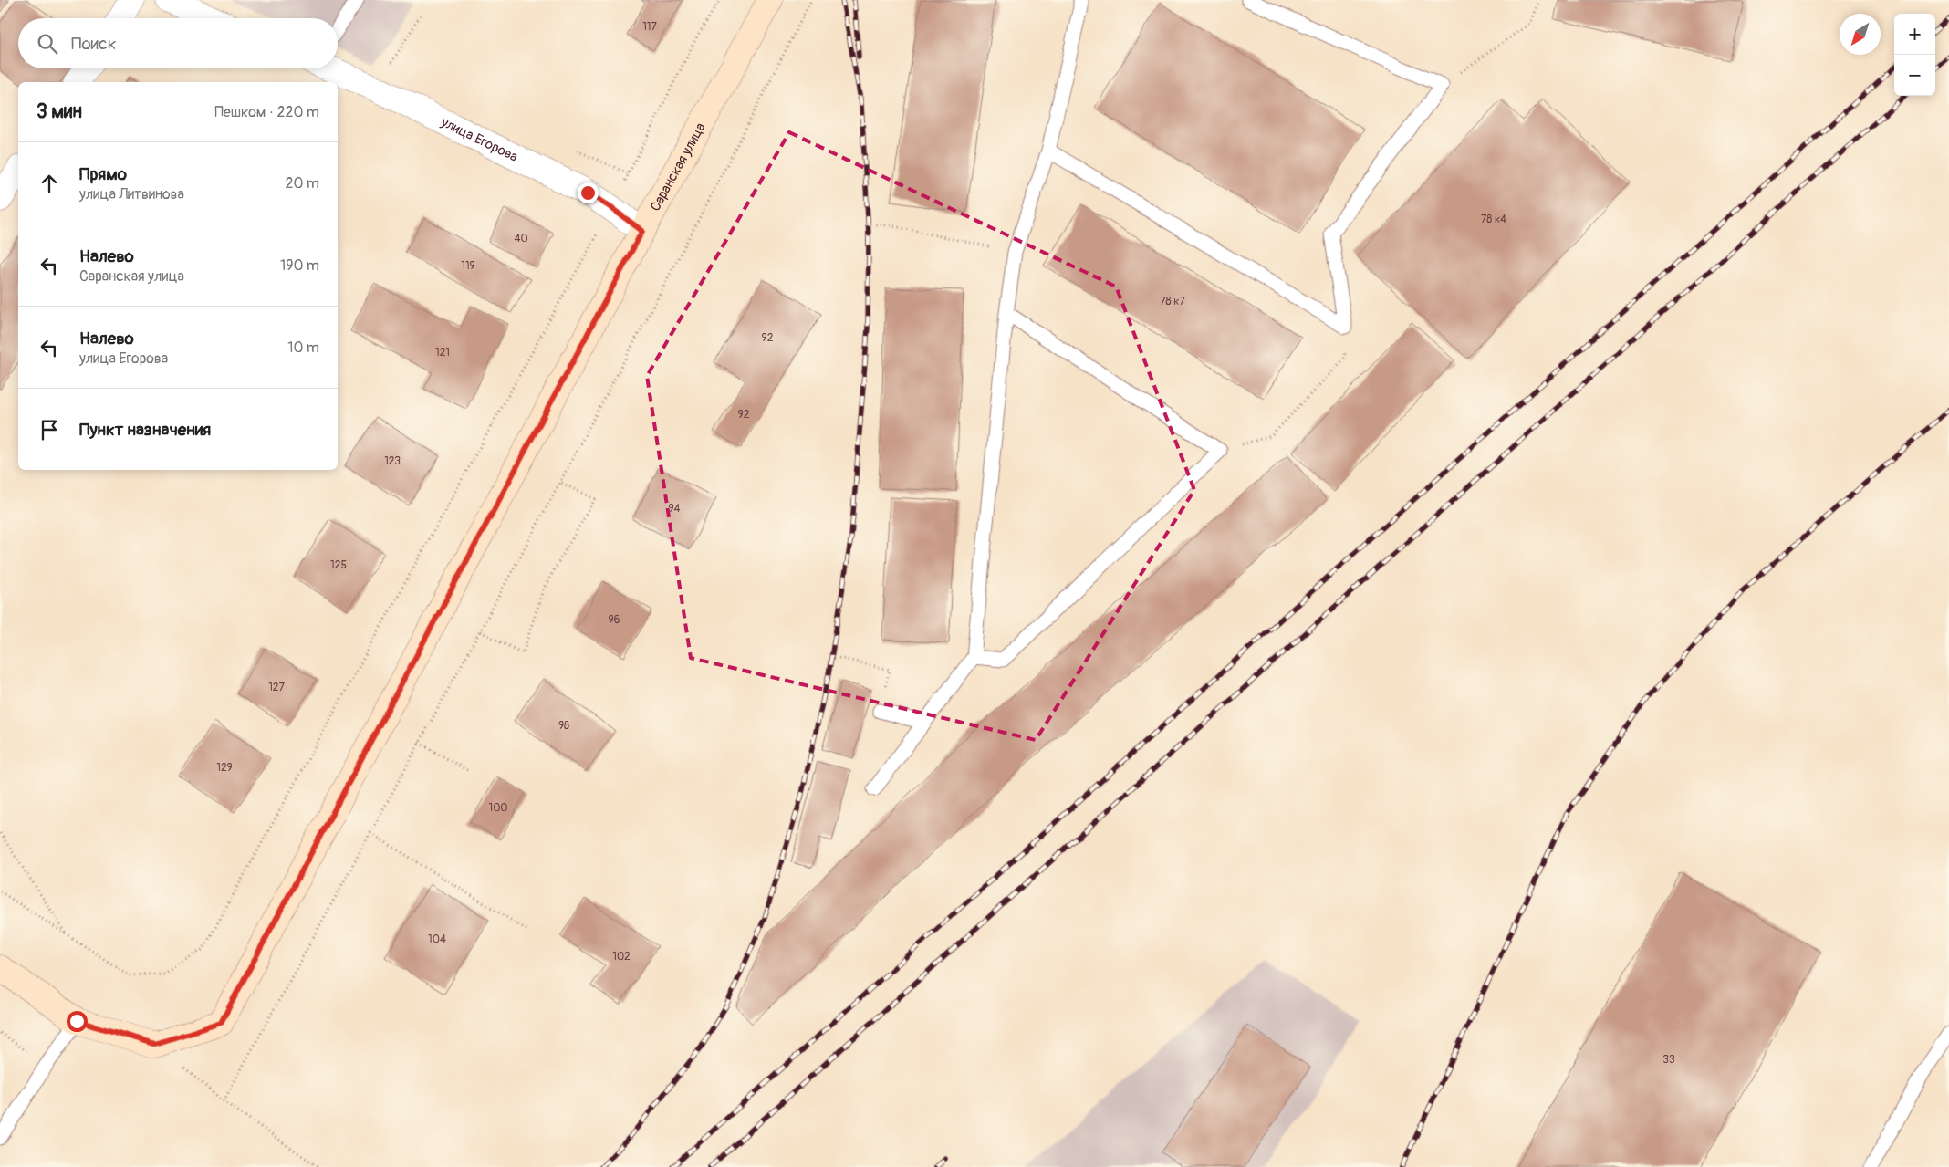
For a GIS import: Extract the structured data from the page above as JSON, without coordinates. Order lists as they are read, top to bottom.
{
  "streets": {
    "main road": ["Саранская улица"],
    "street": ["улица Егорова"]
  },
  "crossings": [
    ["улица Егорова", "Саранская улица"]
  ],
  "house_numbers": [
    "117",
    "78 к4",
    "40",
    "119",
    "78 к7",
    "92",
    "121",
    "92",
    "123",
    "94",
    "125",
    "96",
    "127",
    "98",
    "129",
    "100",
    "104",
    "102",
    "33"
  ],
  "north": "bottom left",
  "page": {
    "map_buttons": ["+", "−"],
    "search": "Поиск",
    "heading": ["3 мин", "Пешком · 220 m"],
    "list": [
      ["Прямо", "улица Литвинова", "20 m"],
      ["Налево", "Саранская улица", "190 m"],
      ["Налево", "улица Егорова", "10 m"],
      "Пункт назначения"
    ]
  }
}
